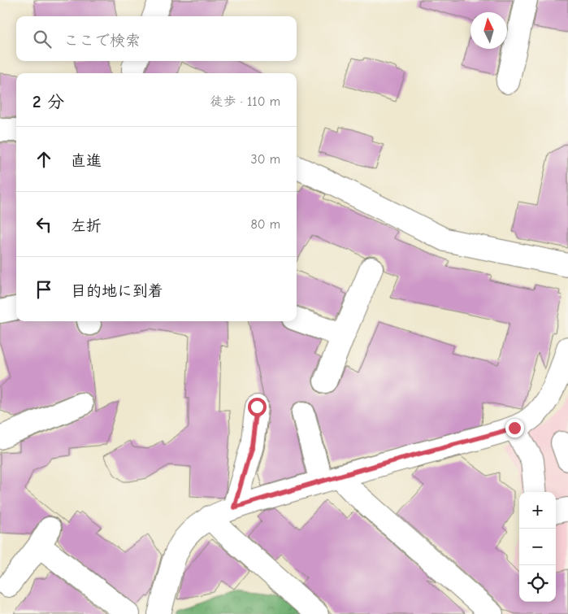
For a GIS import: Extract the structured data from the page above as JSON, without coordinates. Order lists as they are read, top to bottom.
{
  "north": "top",
  "page": {
    "search": "ここで検索",
    "heading": ["2 分", "徒歩 · 110 m"],
    "list": [
      ["直進", "30 m"],
      ["左折", "80 m"],
      "目的地に到着"
    ],
    "map_buttons": ["+", "−"]
  }
}
